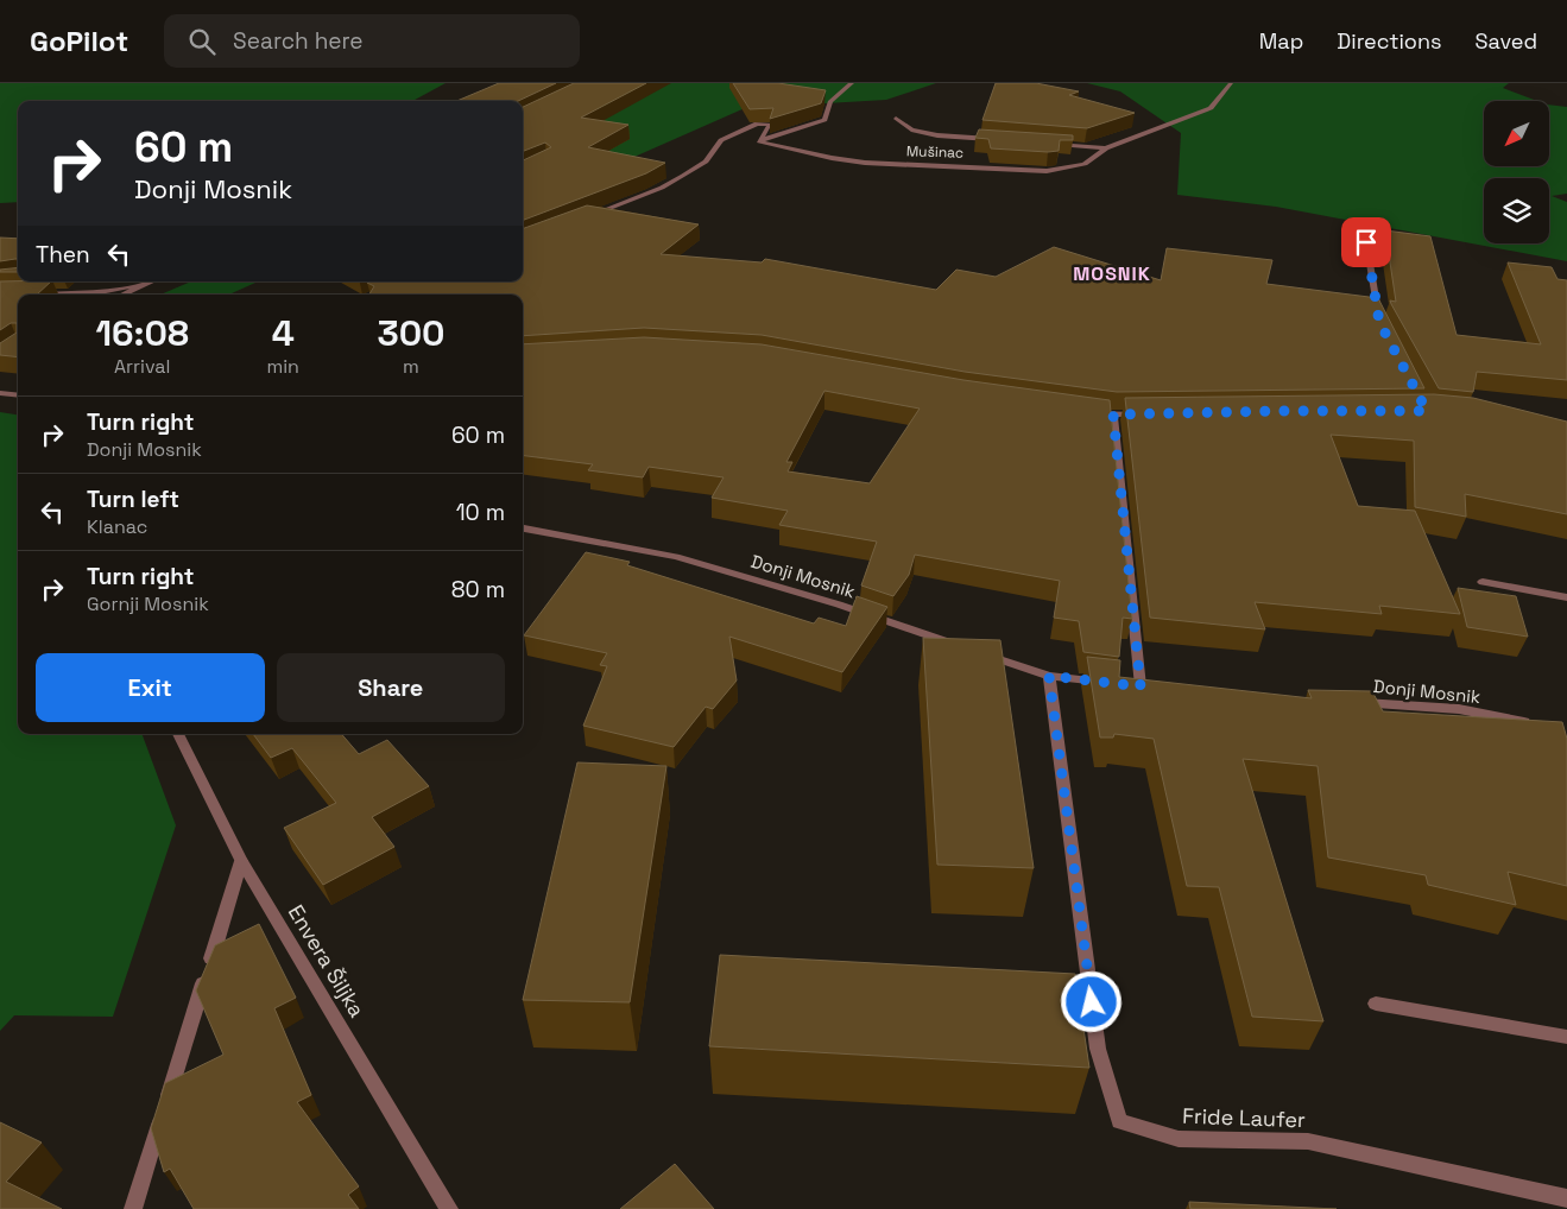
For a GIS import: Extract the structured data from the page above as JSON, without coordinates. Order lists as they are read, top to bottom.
{
  "streets": {
    "street": [
      "Mušinac",
      "Donji Mosnik",
      "Envera Šiljka",
      "Fride Laufer"
    ]
  },
  "crossings": [
    ["Donji Mosnik", "Fride Laufer"]
  ],
  "districts": ["MOSNIK"],
  "north": "bottom left",
  "page": {
    "header": "GoPilot",
    "search": "Search here",
    "nav": ["Map", "Directions", "Saved"],
    "turn": ["60 m", "Donji Mosnik"],
    "then": "Then",
    "eta": [
      "16:08",
      "Arrival",
      "4",
      "min",
      "300",
      "m"
    ],
    "list": [
      {
        "name": "Turn right",
        "note": "Donji Mosnik",
        "value": "60 m"
      },
      {
        "name": "Turn left",
        "note": "Klanac",
        "value": "10 m"
      },
      {
        "name": "Turn right",
        "note": "Gornji Mosnik",
        "value": "80 m"
      }
    ],
    "buttons": ["Exit", "Share"]
  }
}
